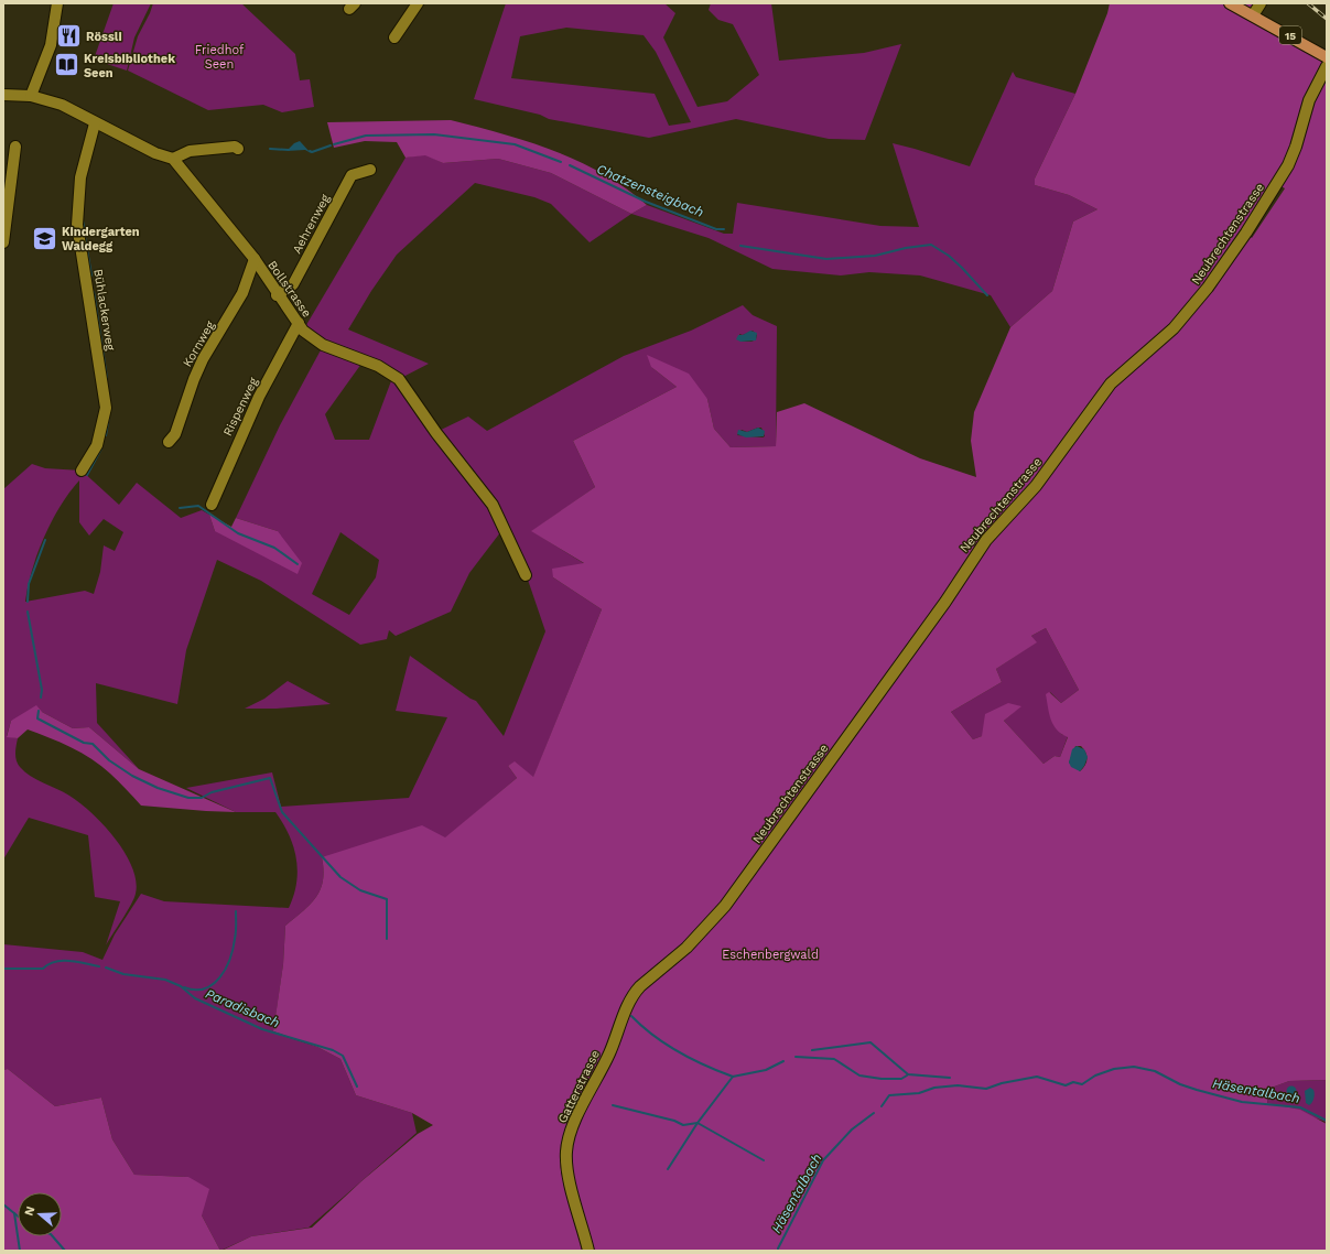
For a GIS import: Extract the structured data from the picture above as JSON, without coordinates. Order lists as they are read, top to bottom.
{
  "streets": {
    "main road": ["15"],
    "street": [
      "Aehrenweg",
      "Neubrechtenstrasse",
      "Bollstrasse",
      "Bühlackerweg",
      "Kornweg",
      "Rispenweg",
      "Gatterstrasse"
    ]
  },
  "crossings": [
    ["Aehrenweg", "Bollstrasse"],
    ["Neubrechtenstrasse", "Gatterstrasse"],
    ["Bollstrasse", "Kornweg"],
    ["Bollstrasse", "Rispenweg"]
  ],
  "water": ["Chatzensteigbach", "Paradisbach", "Häsentalbach"],
  "parks": ["Friedhof Seen", "Eschenbergwald"],
  "places": {
    "restaurant": ["Rössli"],
    "library": ["Kreisbibliothek Seen"],
    "school or university": ["Kindergarten Waldegg"]
  },
  "north": "left"
}
